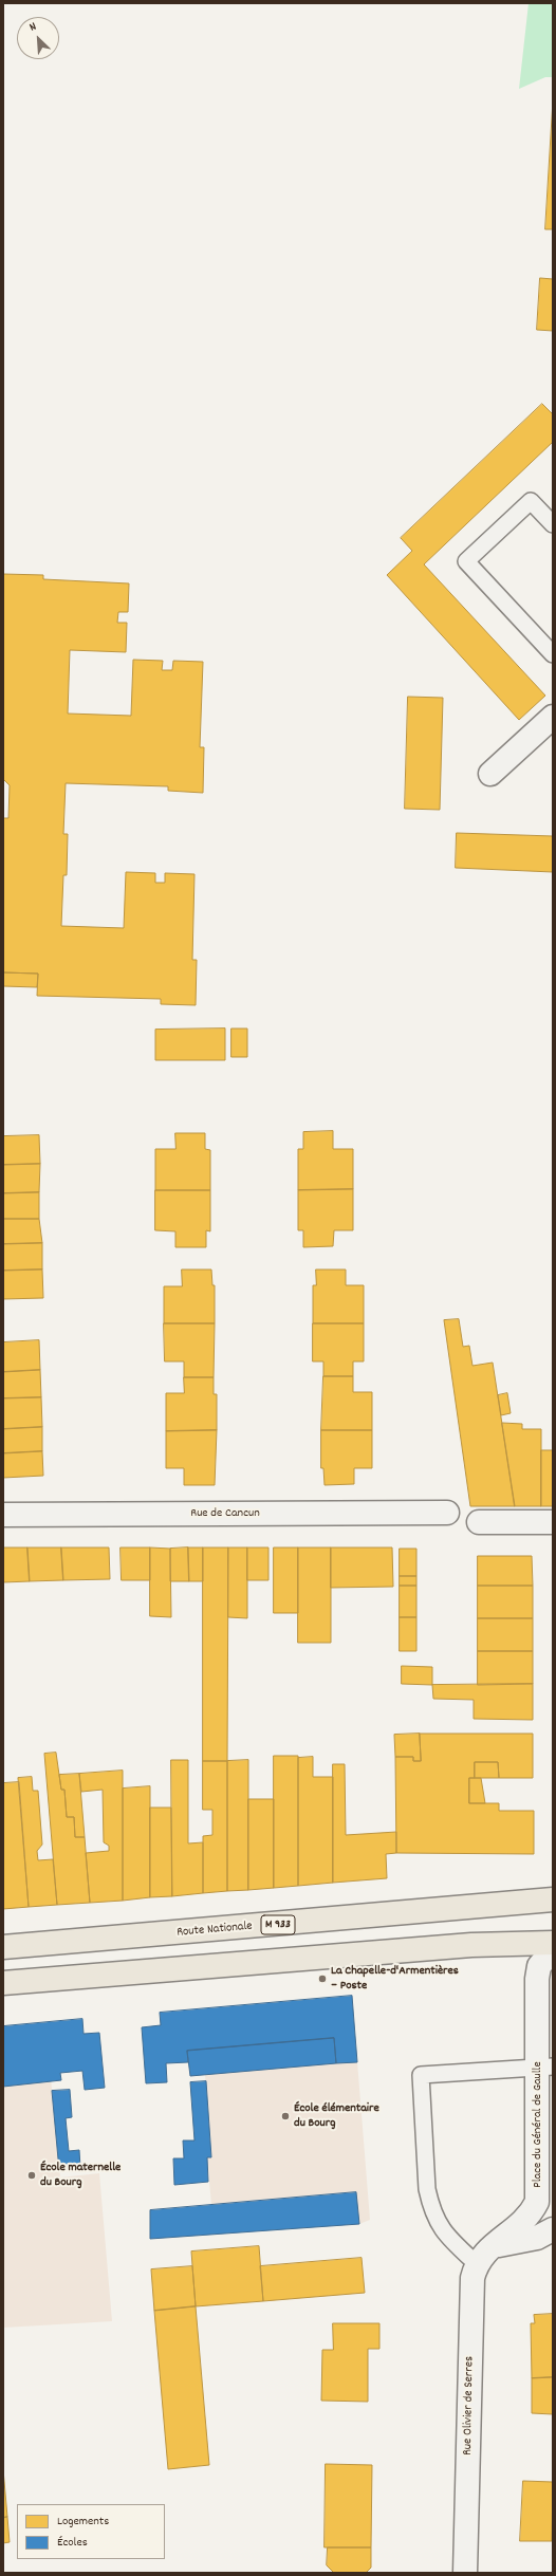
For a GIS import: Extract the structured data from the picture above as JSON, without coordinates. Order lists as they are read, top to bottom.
{
  "streets": {
    "main road": ["M 933", "Route Nationale"],
    "street": ["Rue de Cancun", "Place du Général de Gaulle", "Rue Olivier de Serres"]
  },
  "places": ["La Chapelle-d'Armentières – Poste", "École élémentaire du Bourg", "École maternelle du Bourg"],
  "legend": ["Logements", "Écoles"],
  "north": "top left"
}
